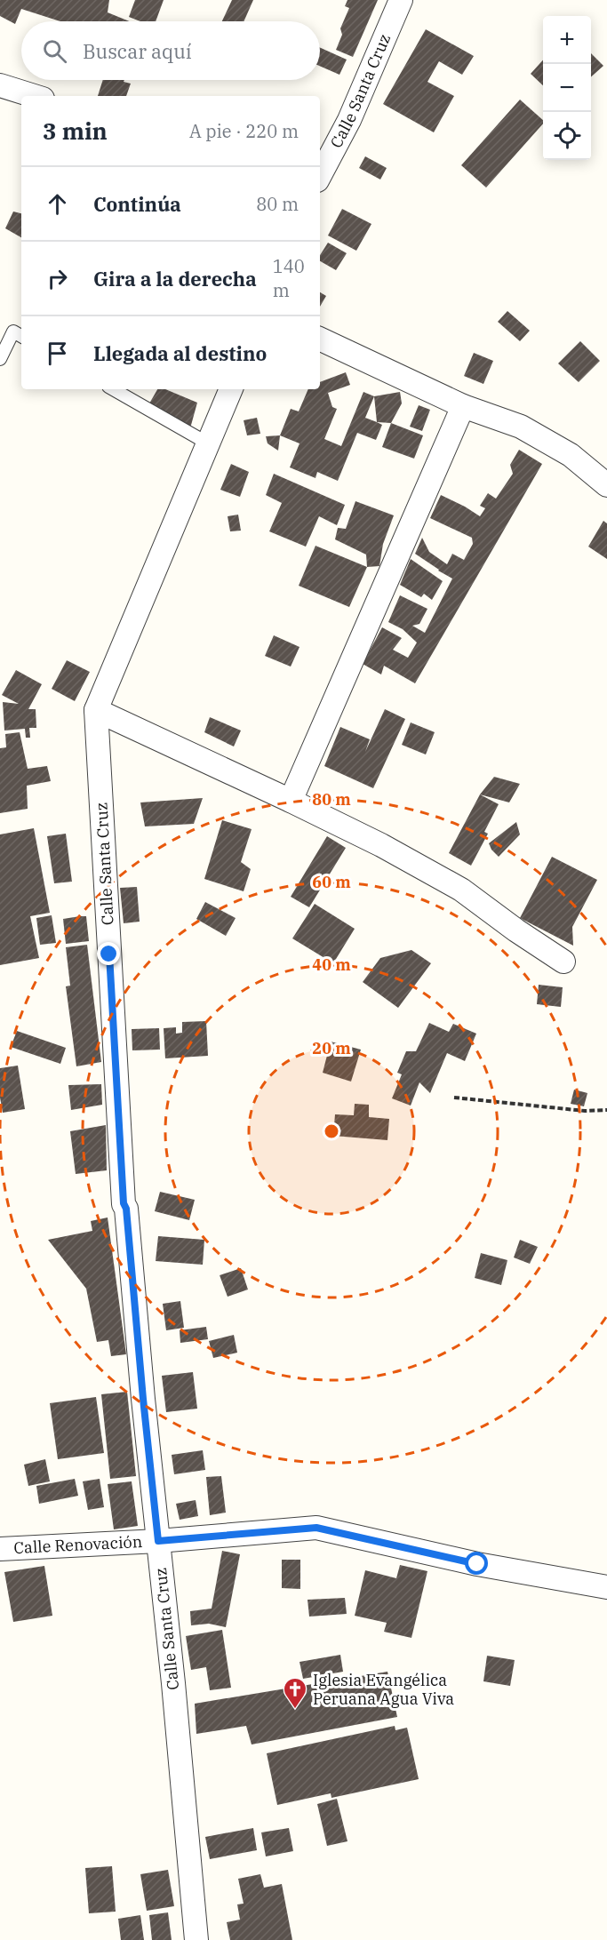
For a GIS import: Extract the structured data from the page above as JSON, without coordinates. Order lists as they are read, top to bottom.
{
  "streets": {
    "street": ["Calle Santa Cruz", "Calle Renovación"]
  },
  "crossings": [
    ["Calle Santa Cruz", "Calle Renovación"]
  ],
  "places": {
    "church": ["Iglesia Evangélica Peruana Agua Viva"]
  },
  "page": {
    "map_buttons": ["+", "−"],
    "search": "Buscar aquí",
    "heading": ["3 min", "A pie · 220 m"],
    "list": [
      ["Continúa", "80 m"],
      ["Gira a la derecha", "140 m"],
      "Llegada al destino"
    ]
  },
  "rings": [
    "80 m",
    "60 m",
    "40 m",
    "20 m"
  ]
}
